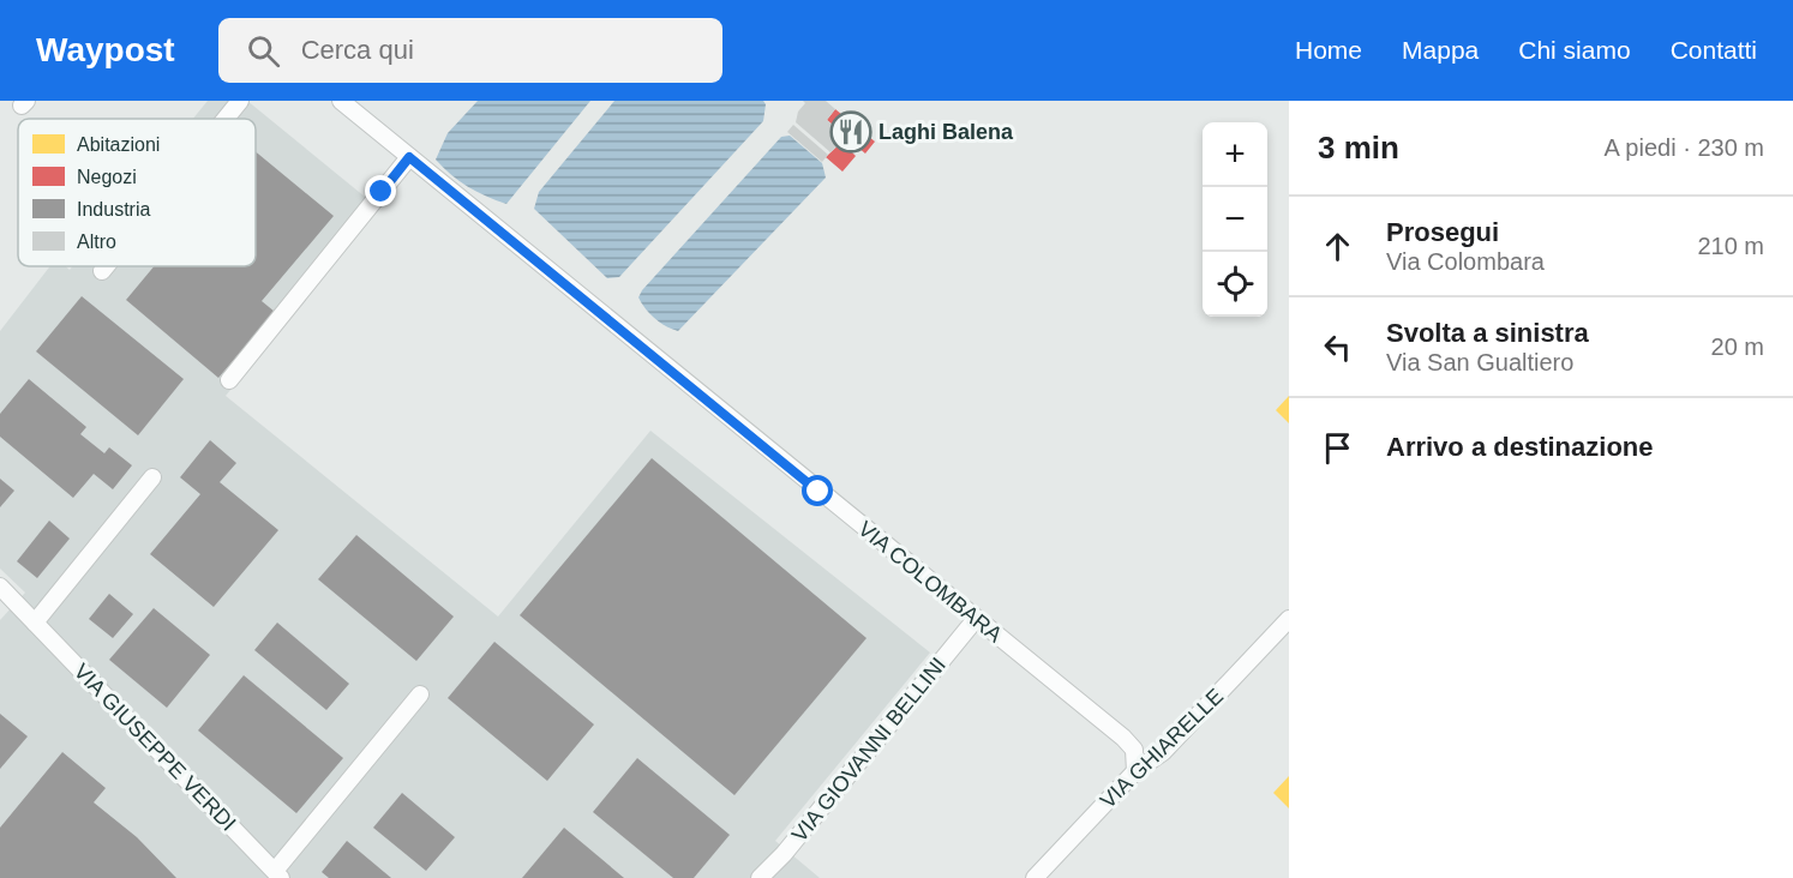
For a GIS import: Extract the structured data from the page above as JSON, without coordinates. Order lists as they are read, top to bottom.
{
  "streets": {
    "street": [
      "VIA COLOMBARA",
      "VIA GIUSEPPE VERDI",
      "VIA GHIARELLE",
      "VIA GIOVANNI BELLINI"
    ]
  },
  "crossings": [
    ["VIA COLOMBARA", "VIA GHIARELLE"],
    ["VIA COLOMBARA", "VIA GIOVANNI BELLINI"]
  ],
  "places": {
    "restaurant": ["Laghi Balena"]
  },
  "legend": [
    "Abitazioni",
    "Negozi",
    "Industria",
    "Altro"
  ],
  "page": {
    "header": "Waypost",
    "search": "Cerca qui",
    "nav": [
      "Home",
      "Mappa",
      "Chi siamo",
      "Contatti"
    ],
    "heading": ["3 min", "A piedi · 230 m"],
    "map_buttons": ["+", "−"],
    "list": [
      ["Prosegui", "Via Colombara", "210 m"],
      ["Svolta a sinistra", "Via San Gualtiero", "20 m"],
      "Arrivo a destinazione"
    ]
  }
}
